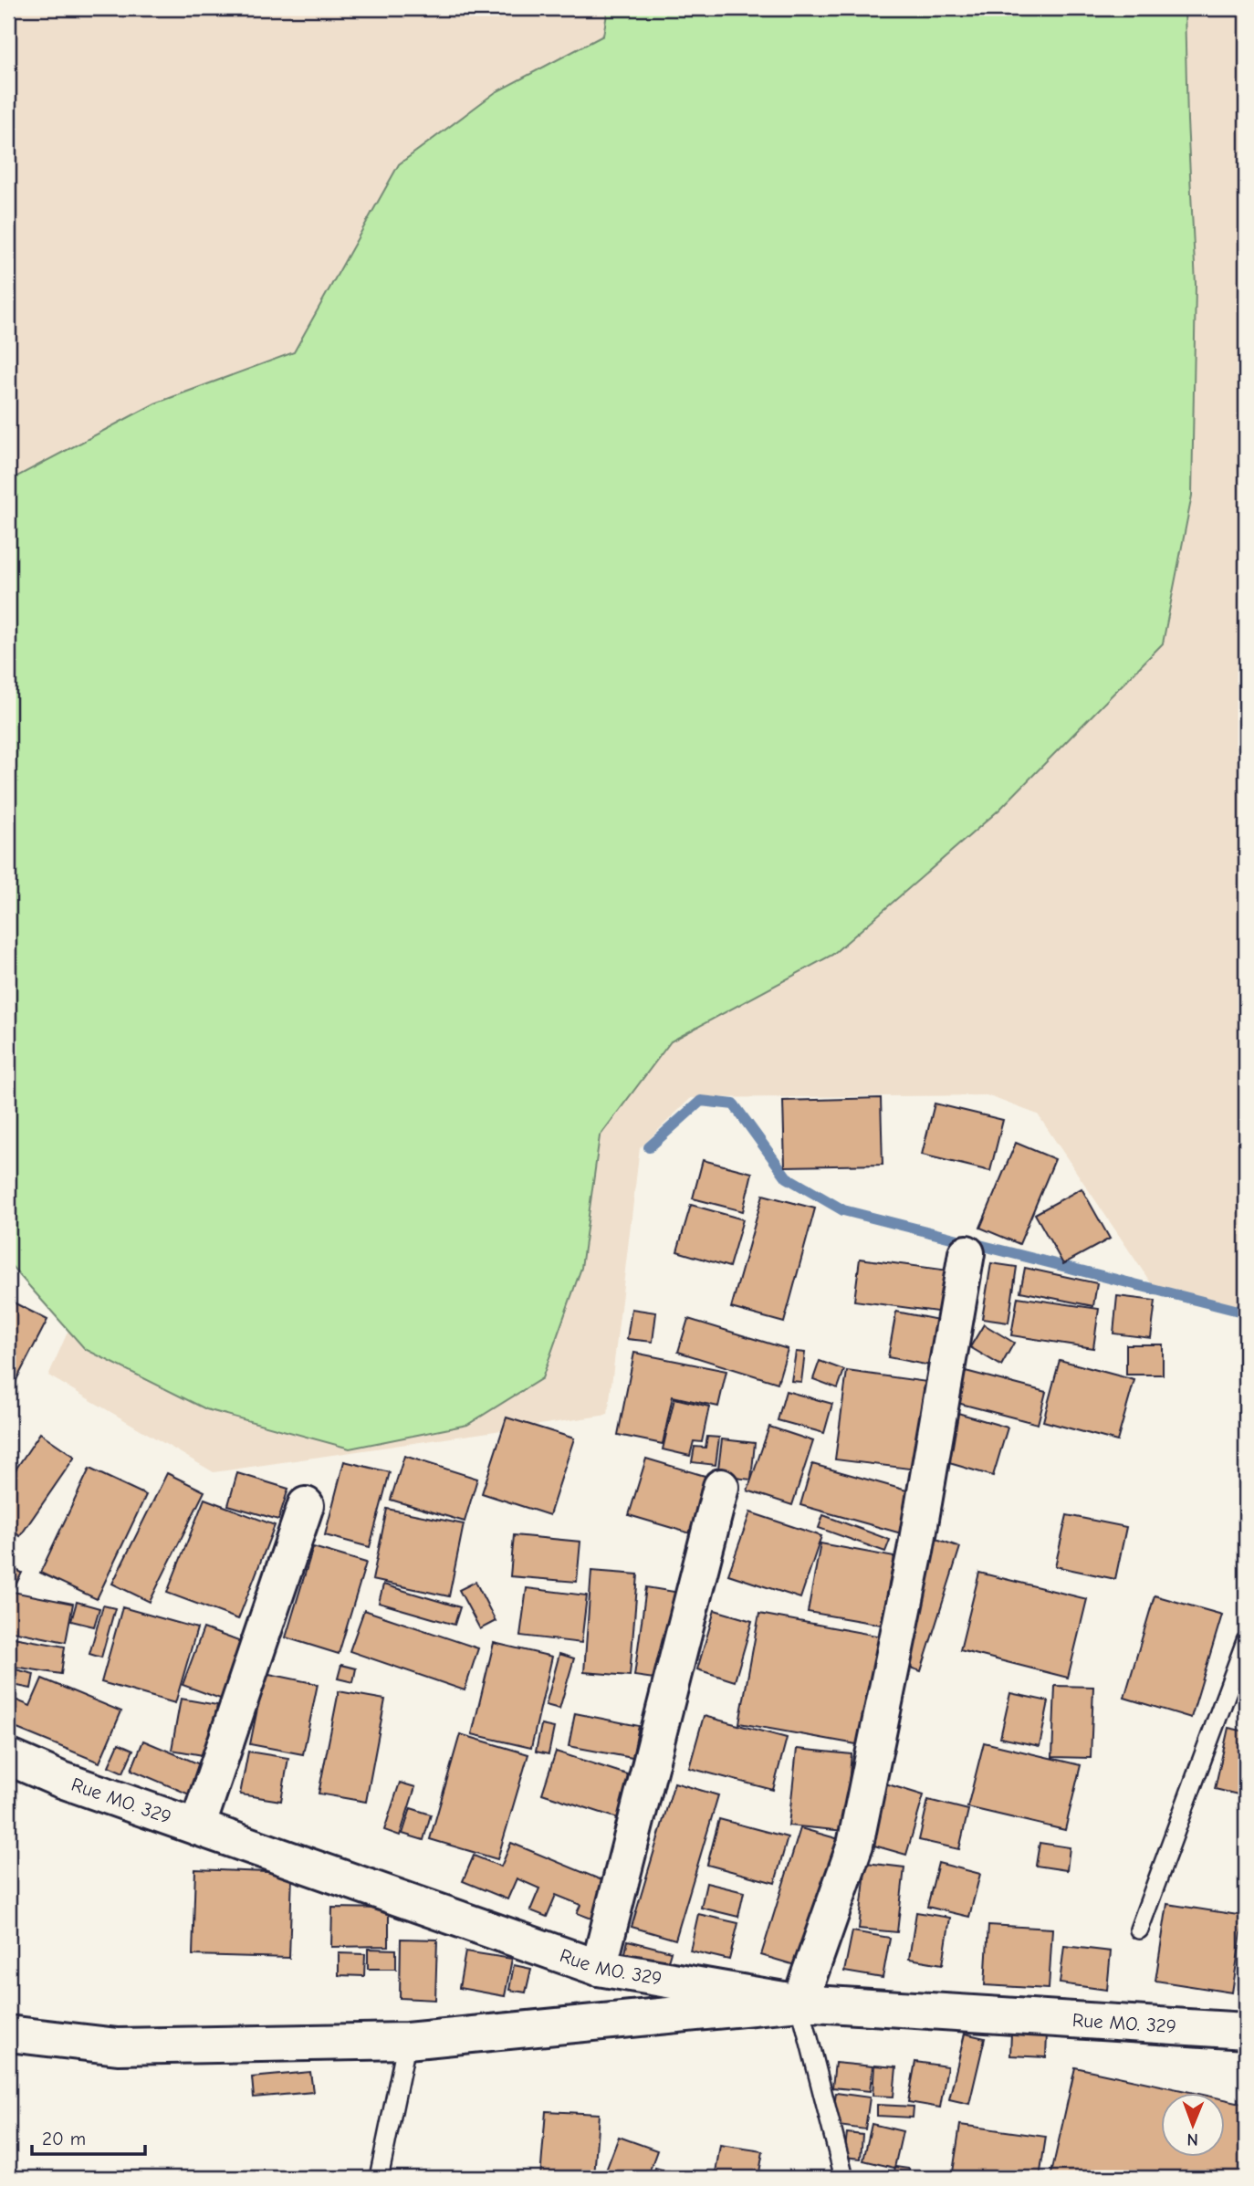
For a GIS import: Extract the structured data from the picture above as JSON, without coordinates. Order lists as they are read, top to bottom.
{
  "streets": {
    "street": ["Rue MO. 329"]
  },
  "scale_bar": "20 m",
  "north": "bottom"
}
